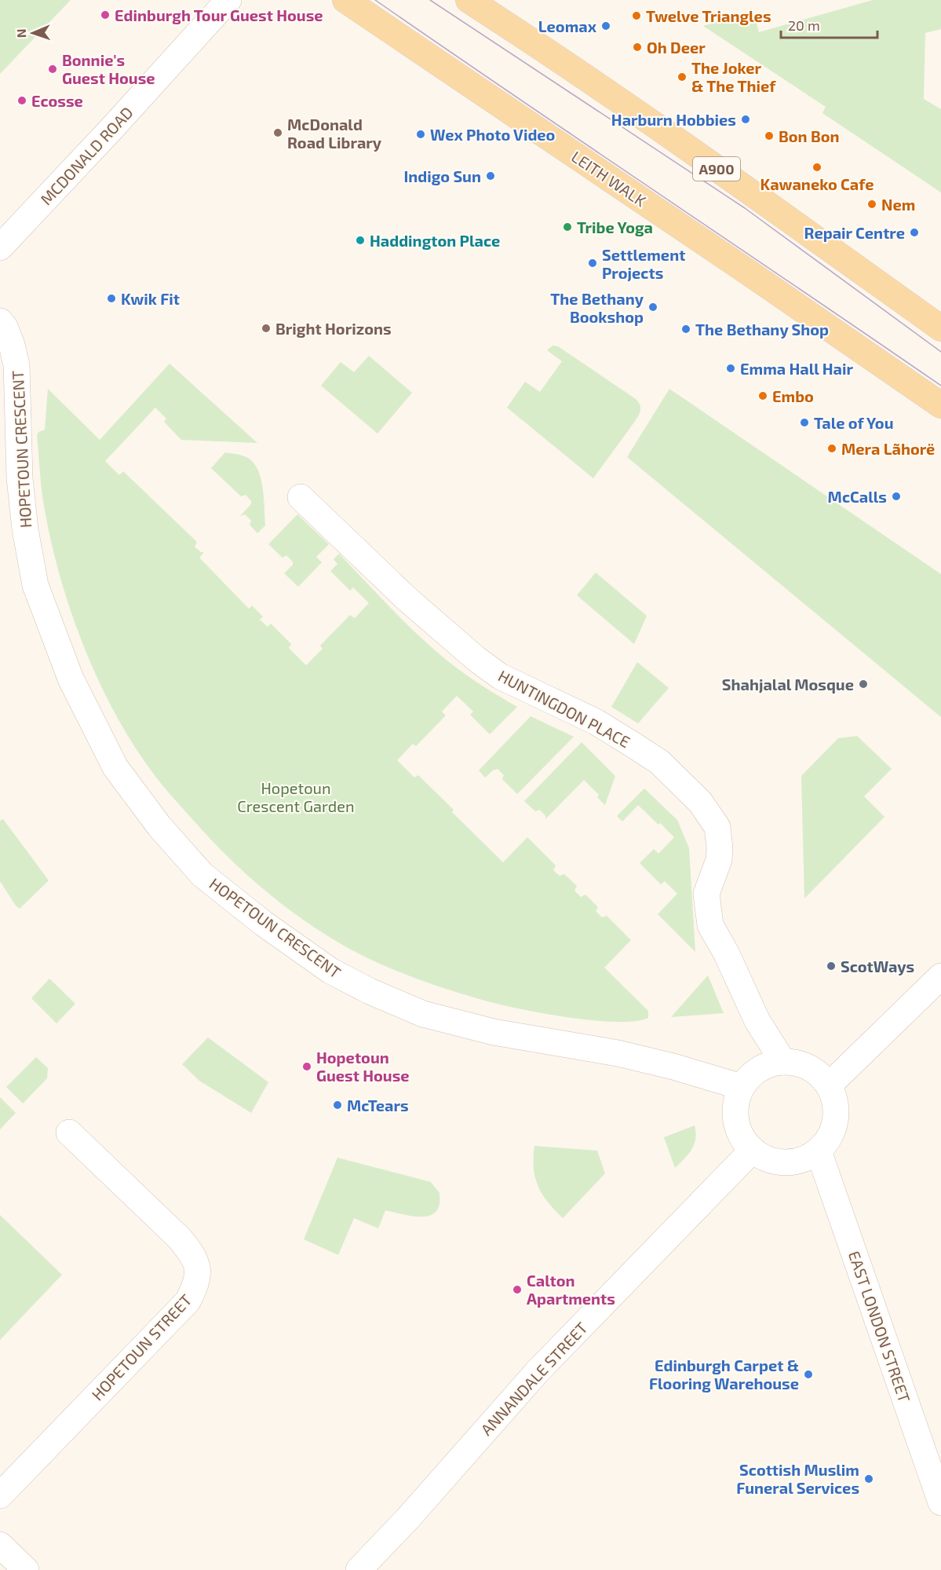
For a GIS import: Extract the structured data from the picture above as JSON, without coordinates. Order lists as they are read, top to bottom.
{
  "streets": {
    "main road": ["A900", "LEITH WALK"],
    "street": [
      "MCDONALD ROAD",
      "HOPETOUN CRESCENT",
      "HUNTINGDON PLACE",
      "EAST LONDON STREET",
      "HOPETOUN STREET",
      "ANNANDALE STREET"
    ]
  },
  "crossings": [
    ["HOPETOUN CRESCENT", "HUNTINGDON PLACE"],
    ["HOPETOUN CRESCENT", "EAST LONDON STREET"],
    ["HOPETOUN CRESCENT", "ANNANDALE STREET"],
    ["HUNTINGDON PLACE", "EAST LONDON STREET"],
    ["HUNTINGDON PLACE", "ANNANDALE STREET"],
    ["EAST LONDON STREET", "ANNANDALE STREET"]
  ],
  "parks": ["Hopetoun Crescent Garden"],
  "places": [
    "Edinburgh Tour Guest House",
    "Twelve Triangles",
    "Leomax",
    "Oh Deer",
    "Bonnie's Guest House",
    "The Joker & The Thief",
    "Ecosse",
    "Harburn Hobbies",
    "McDonald Road Library",
    "Wex Photo Video",
    "Bon Bon",
    "Kawaneko Cafe",
    "Indigo Sun",
    "Nem",
    "Tribe Yoga",
    "Repair Centre",
    "Haddington Place",
    "Settlement Projects",
    "Kwik Fit",
    "The Bethany Bookshop",
    "Bright Horizons",
    "The Bethany Shop",
    "Emma Hall Hair",
    "Embo",
    "Tale of You",
    "Mera Lãhorë",
    "McCalls",
    "Shahjalal Mosque",
    "ScotWays",
    "Hopetoun Guest House",
    "McTears",
    "Calton Apartments",
    "Edinburgh Carpet & Flooring Warehouse",
    "Scottish Muslim Funeral Services"
  ],
  "scale_bar": "20 m",
  "north": "left"
}
